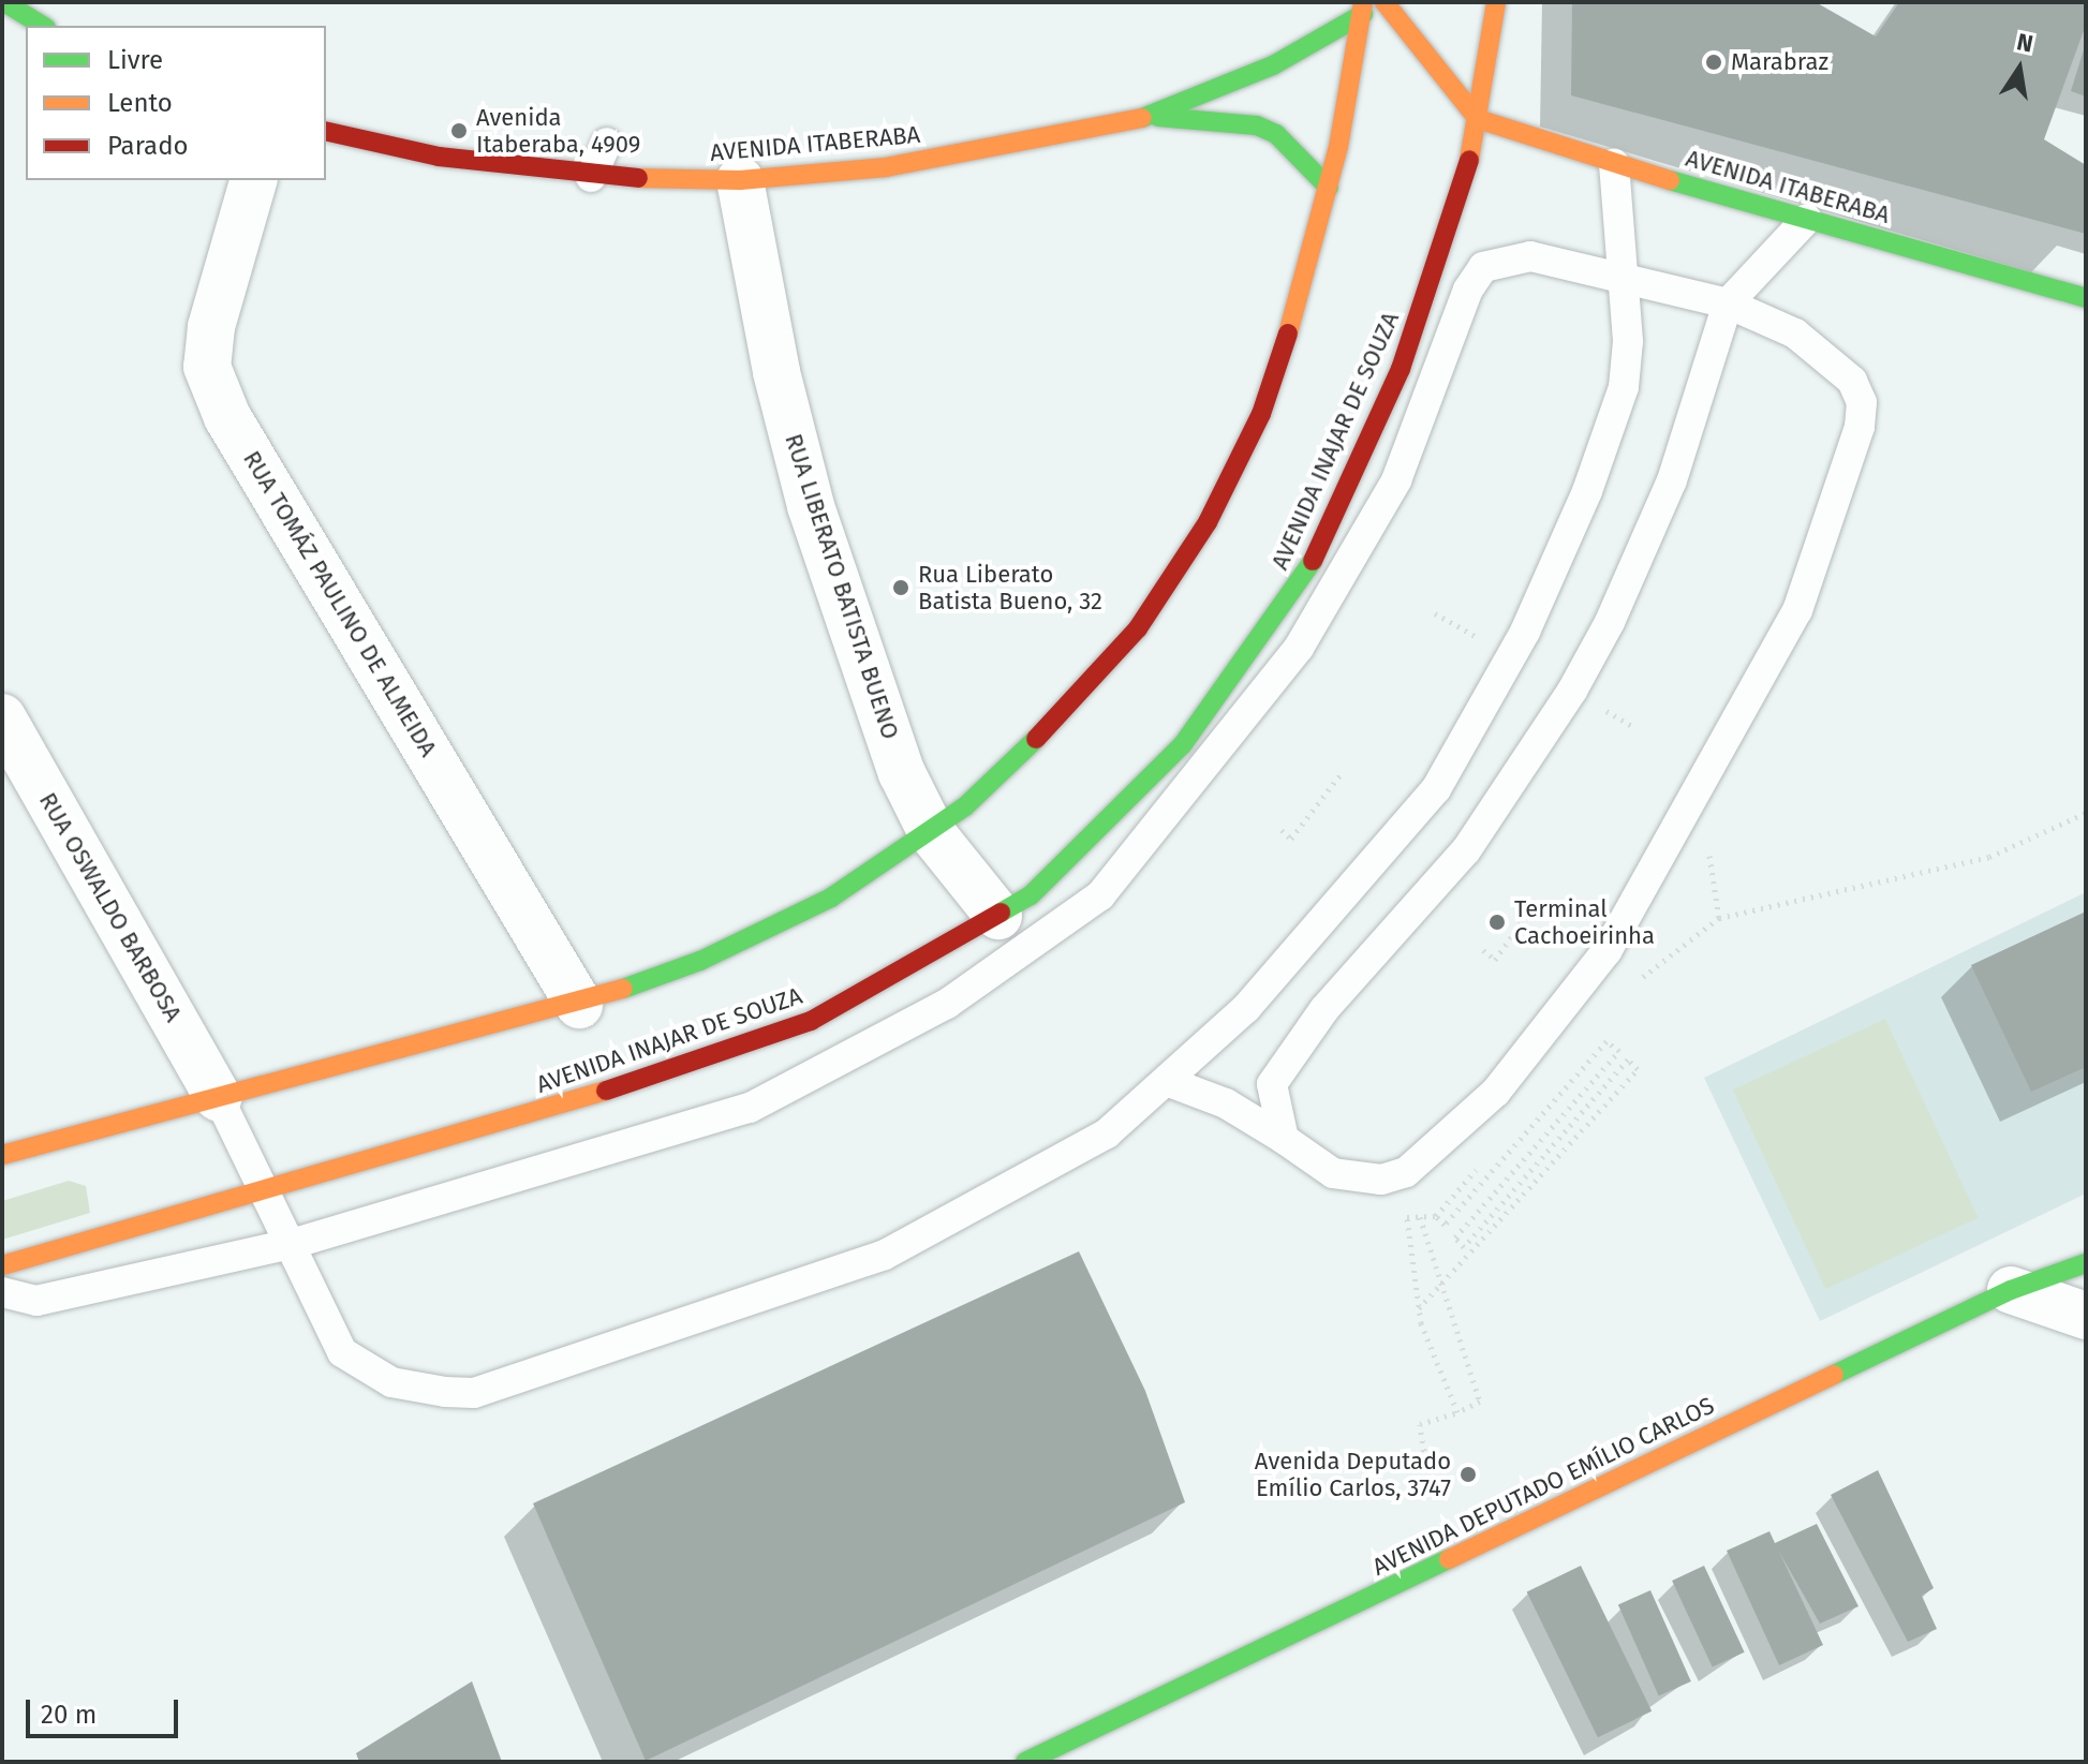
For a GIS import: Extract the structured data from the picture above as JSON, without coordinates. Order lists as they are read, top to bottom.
{
  "streets": {
    "main road": ["AVENIDA ITABERABA", "AVENIDA INAJAR DE SOUZA", "AVENIDA DEPUTADO EMÍLIO CARLOS"],
    "street": ["RUA LIBERATO BATISTA BUENO", "RUA TOMÁZ PAULINO DE ALMEIDA", "RUA OSWALDO BARBOSA"]
  },
  "crossings": [
    ["AVENIDA ITABERABA", "AVENIDA INAJAR DE SOUZA"],
    ["AVENIDA ITABERABA", "RUA LIBERATO BATISTA BUENO"],
    ["AVENIDA INAJAR DE SOUZA", "RUA LIBERATO BATISTA BUENO"]
  ],
  "places": [
    "Marabraz",
    "Avenida Itaberaba, 4909",
    "Rua Liberato Batista Bueno, 32",
    "Terminal Cachoeirinha",
    "Avenida Deputado Emílio Carlos, 3747"
  ],
  "legend": ["Livre", "Lento", "Parado"],
  "scale_bar": "20 m",
  "north": "top"
}
